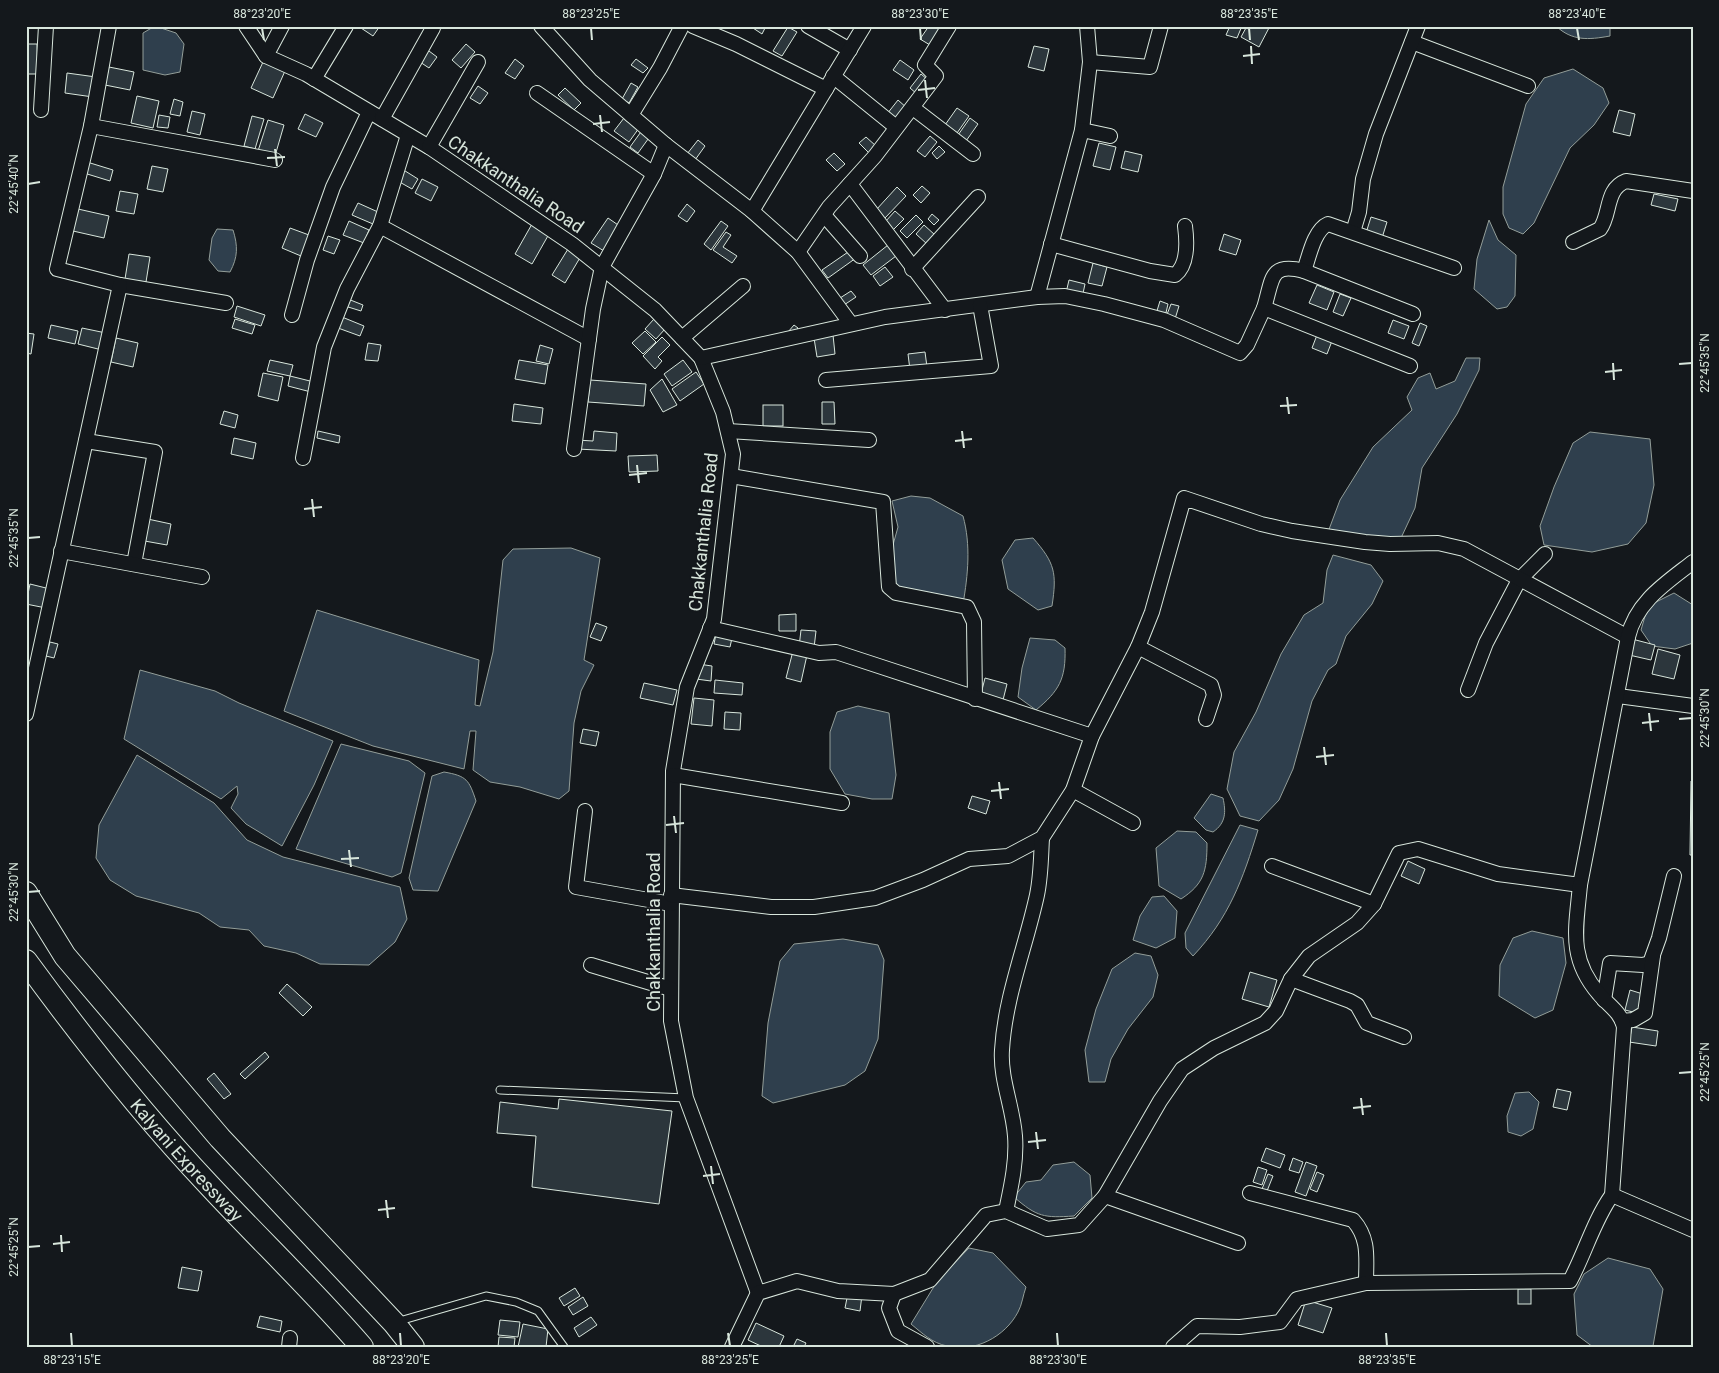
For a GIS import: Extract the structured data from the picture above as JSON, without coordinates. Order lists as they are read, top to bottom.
{
  "streets": {
    "highway": ["Kalyani Expressway"],
    "street": ["Chakkanthalia Road"]
  },
  "coordinates": [
    "88°23'20\"E",
    "88°23'25\"E",
    "88°23'30\"E",
    "88°23'35\"E",
    "88°23'40\"E",
    "22°45'40\"N",
    "22°45'35\"N",
    "22°45'30\"N",
    "22°45'25\"N",
    "88°23'15\"E"
  ]
}
